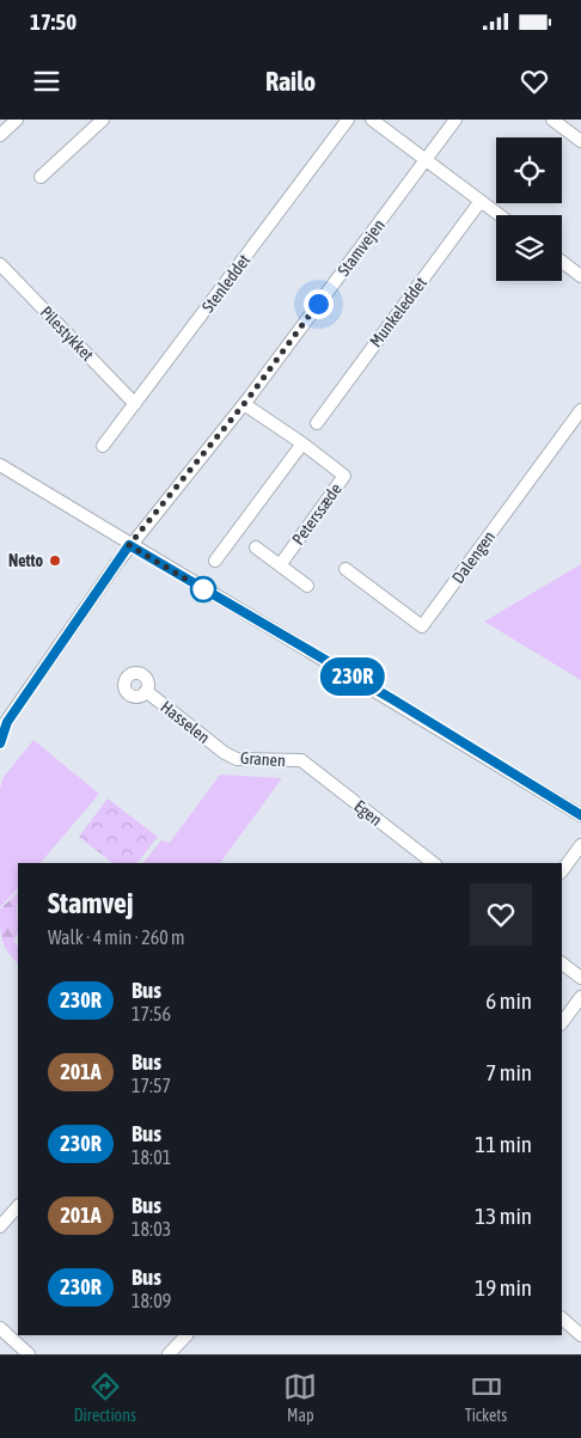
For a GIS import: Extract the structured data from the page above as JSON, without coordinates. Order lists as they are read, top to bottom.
{
  "streets": {
    "street": [
      "Stamvejen",
      "Stenleddet",
      "Munkeleddet",
      "Pilestykket",
      "Peterssæde",
      "Dalengen",
      "Hasselen",
      "Granen",
      "Egen"
    ]
  },
  "crossings": [
    ["Stenleddet", "Pilestykket"],
    ["Hasselen", "Granen"],
    ["Granen", "Egen"]
  ],
  "places": ["Netto"],
  "lines": ["bus line 230R"],
  "page": {
    "status": "17:50",
    "header": "Railo",
    "on_map": "230R",
    "heading": ["Stamvej", "Walk · 4 min · 260 m"],
    "list": [
      {
        "mark": "230R",
        "name": "Bus",
        "note": "17:56",
        "value": "6 min"
      },
      {
        "mark": "201A",
        "name": "Bus",
        "note": "17:57",
        "value": "7 min"
      },
      {
        "mark": "230R",
        "name": "Bus",
        "note": "18:01",
        "value": "11 min"
      },
      {
        "mark": "201A",
        "name": "Bus",
        "note": "18:03",
        "value": "13 min"
      },
      {
        "mark": "230R",
        "name": "Bus",
        "note": "18:09",
        "value": "19 min"
      }
    ],
    "tabs": ["Directions", "Map", "Tickets"]
  }
}
